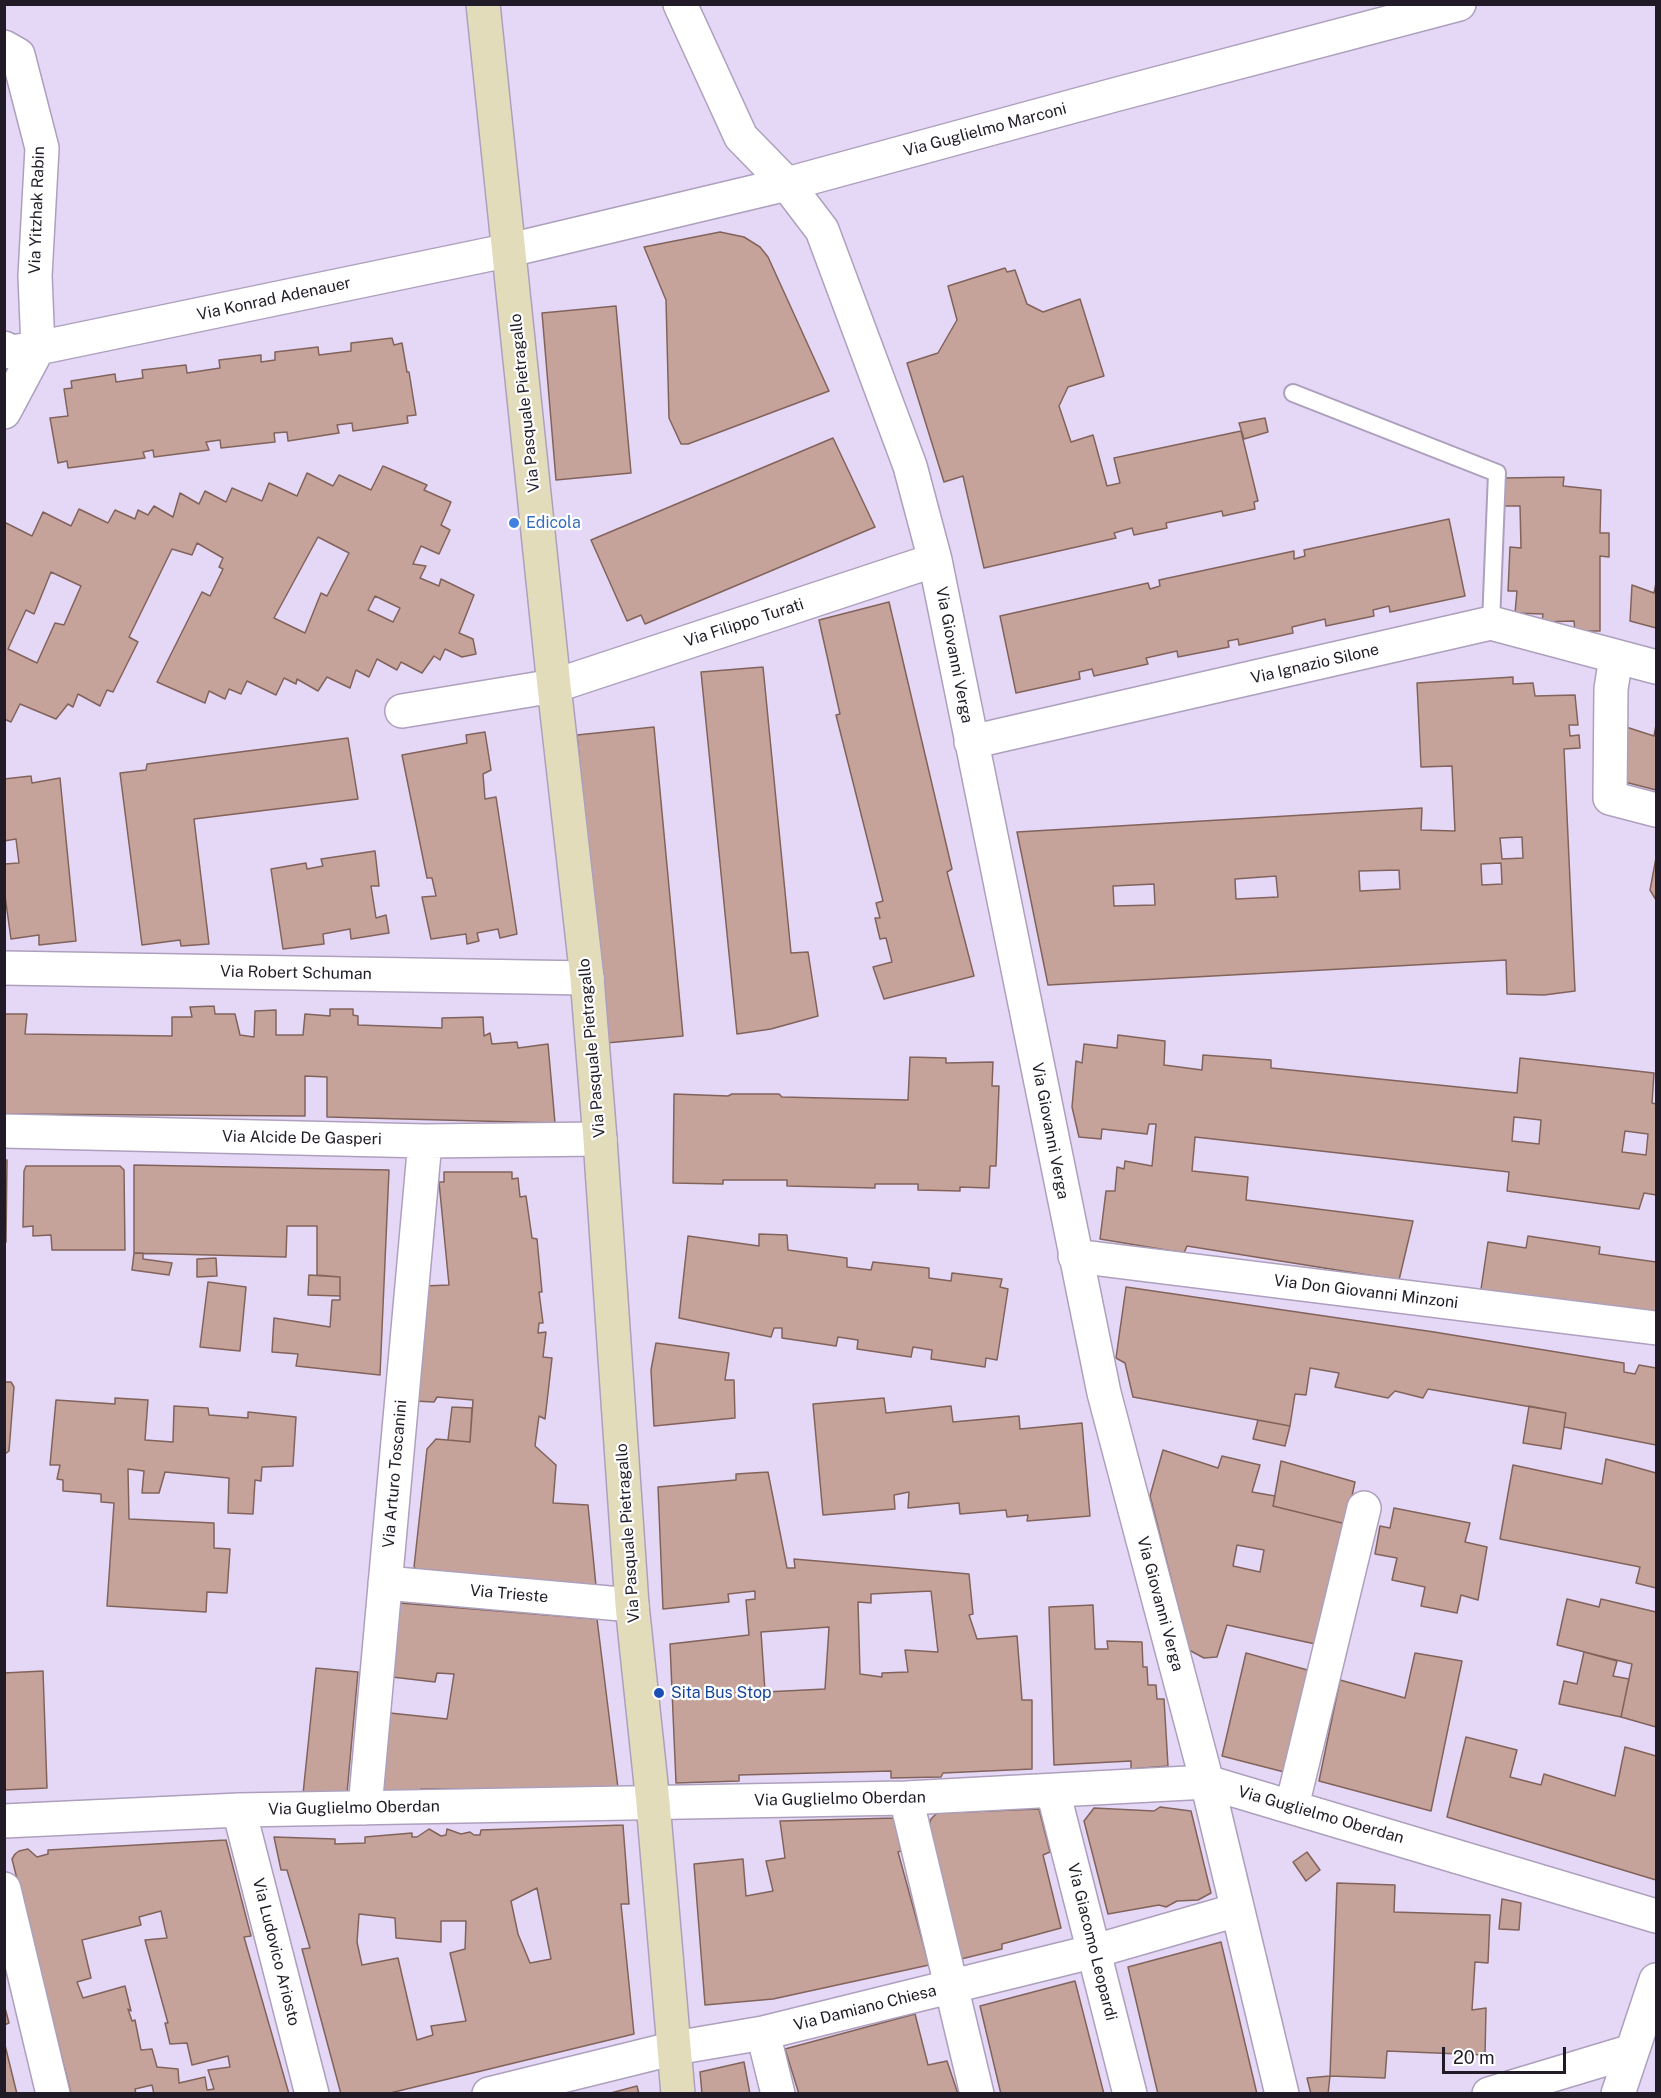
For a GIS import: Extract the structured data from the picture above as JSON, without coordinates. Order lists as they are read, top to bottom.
{
  "streets": {
    "main road": ["Via Pasquale Pietragallo"],
    "street": [
      "Via Guglielmo Marconi",
      "Via Yitzhak Rabin",
      "Via Konrad Adenauer",
      "Via Filippo Turati",
      "Via Giovanni Verga",
      "Via Ignazio Silone",
      "Via Robert Schuman",
      "Via Alcide De Gasperi",
      "Via Don Giovanni Minzoni",
      "Via Arturo Toscanini",
      "Via Trieste",
      "Via Guglielmo Oberdan",
      "Via Giacomo Leopardi",
      "Via Ludovico Ariosto",
      "Via Damiano Chiesa"
    ]
  },
  "crossings": [
    ["Via Guglielmo Marconi", "Via Konrad Adenauer"],
    ["Via Guglielmo Marconi", "Via Pasquale Pietragallo"],
    ["Via Guglielmo Marconi", "Via Giovanni Verga"],
    ["Via Yitzhak Rabin", "Via Konrad Adenauer"],
    ["Via Konrad Adenauer", "Via Pasquale Pietragallo"],
    ["Via Pasquale Pietragallo", "Via Filippo Turati"],
    ["Via Pasquale Pietragallo", "Via Robert Schuman"],
    ["Via Pasquale Pietragallo", "Via Alcide De Gasperi"],
    ["Via Pasquale Pietragallo", "Via Trieste"],
    ["Via Pasquale Pietragallo", "Via Guglielmo Oberdan"],
    ["Via Pasquale Pietragallo", "Via Damiano Chiesa"],
    ["Via Filippo Turati", "Via Giovanni Verga"],
    ["Via Giovanni Verga", "Via Ignazio Silone"],
    ["Via Giovanni Verga", "Via Don Giovanni Minzoni"],
    ["Via Giovanni Verga", "Via Guglielmo Oberdan"],
    ["Via Giovanni Verga", "Via Damiano Chiesa"],
    ["Via Alcide De Gasperi", "Via Arturo Toscanini"],
    ["Via Arturo Toscanini", "Via Trieste"],
    ["Via Arturo Toscanini", "Via Guglielmo Oberdan"],
    ["Via Guglielmo Oberdan", "Via Giacomo Leopardi"],
    ["Via Guglielmo Oberdan", "Via Ludovico Ariosto"],
    ["Via Giacomo Leopardi", "Via Damiano Chiesa"]
  ],
  "places": ["Edicola", "Sita Bus Stop"],
  "scale_bar": "20 m"
}
